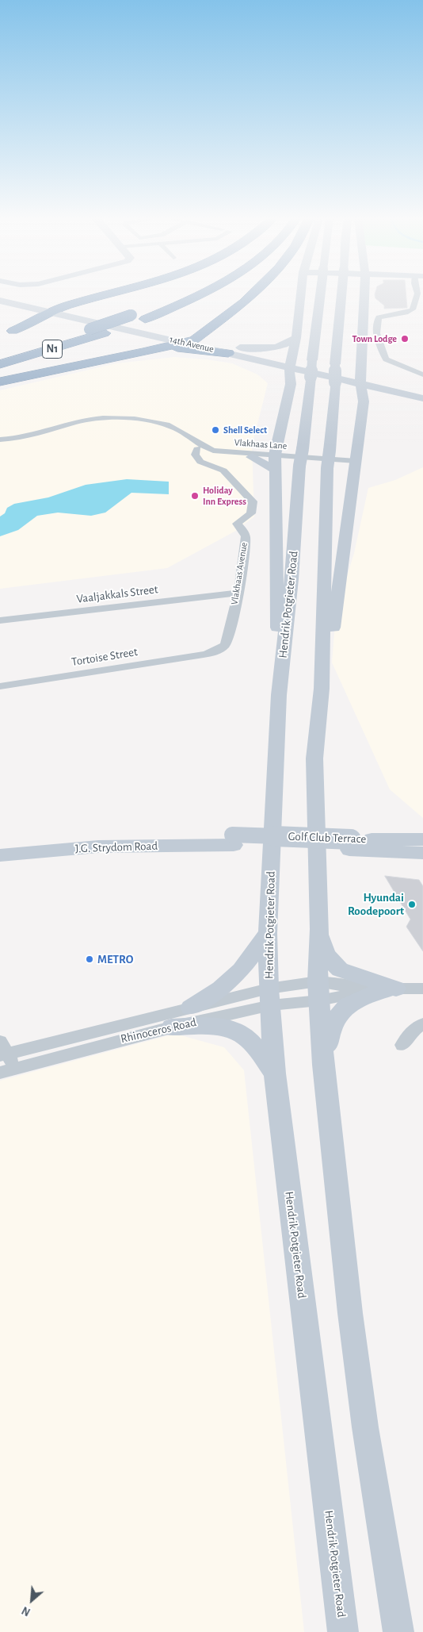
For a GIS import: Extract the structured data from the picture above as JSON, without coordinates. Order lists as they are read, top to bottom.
{
  "streets": {
    "highway": ["N1"],
    "main road": [
      "14th Avenue",
      "Hendrik Potgieter Road",
      "Golf Club Terrace",
      "J.G. Strydom Road"
    ],
    "street": [
      "Vlakhaas Lane",
      "Vlakhaas Avenue",
      "Vaaljakkals Street",
      "Tortoise Street",
      "Rhinoceros Road"
    ]
  },
  "crossings": [
    ["Vlakhaas Lane", "Vlakhaas Avenue"],
    ["Vlakhaas Lane", "Hendrik Potgieter Road"],
    ["Vlakhaas Avenue", "Vaaljakkals Street"],
    ["Vlakhaas Avenue", "Tortoise Street"],
    ["Hendrik Potgieter Road", "Rhinoceros Road"],
    ["Golf Club Terrace", "J.G. Strydom Road"]
  ],
  "places": [
    "Town Lodge",
    "Shell Select",
    "Holiday Inn Express",
    "Hyundai Roodepoort",
    "METRO"
  ],
  "north": "bottom left"
}
